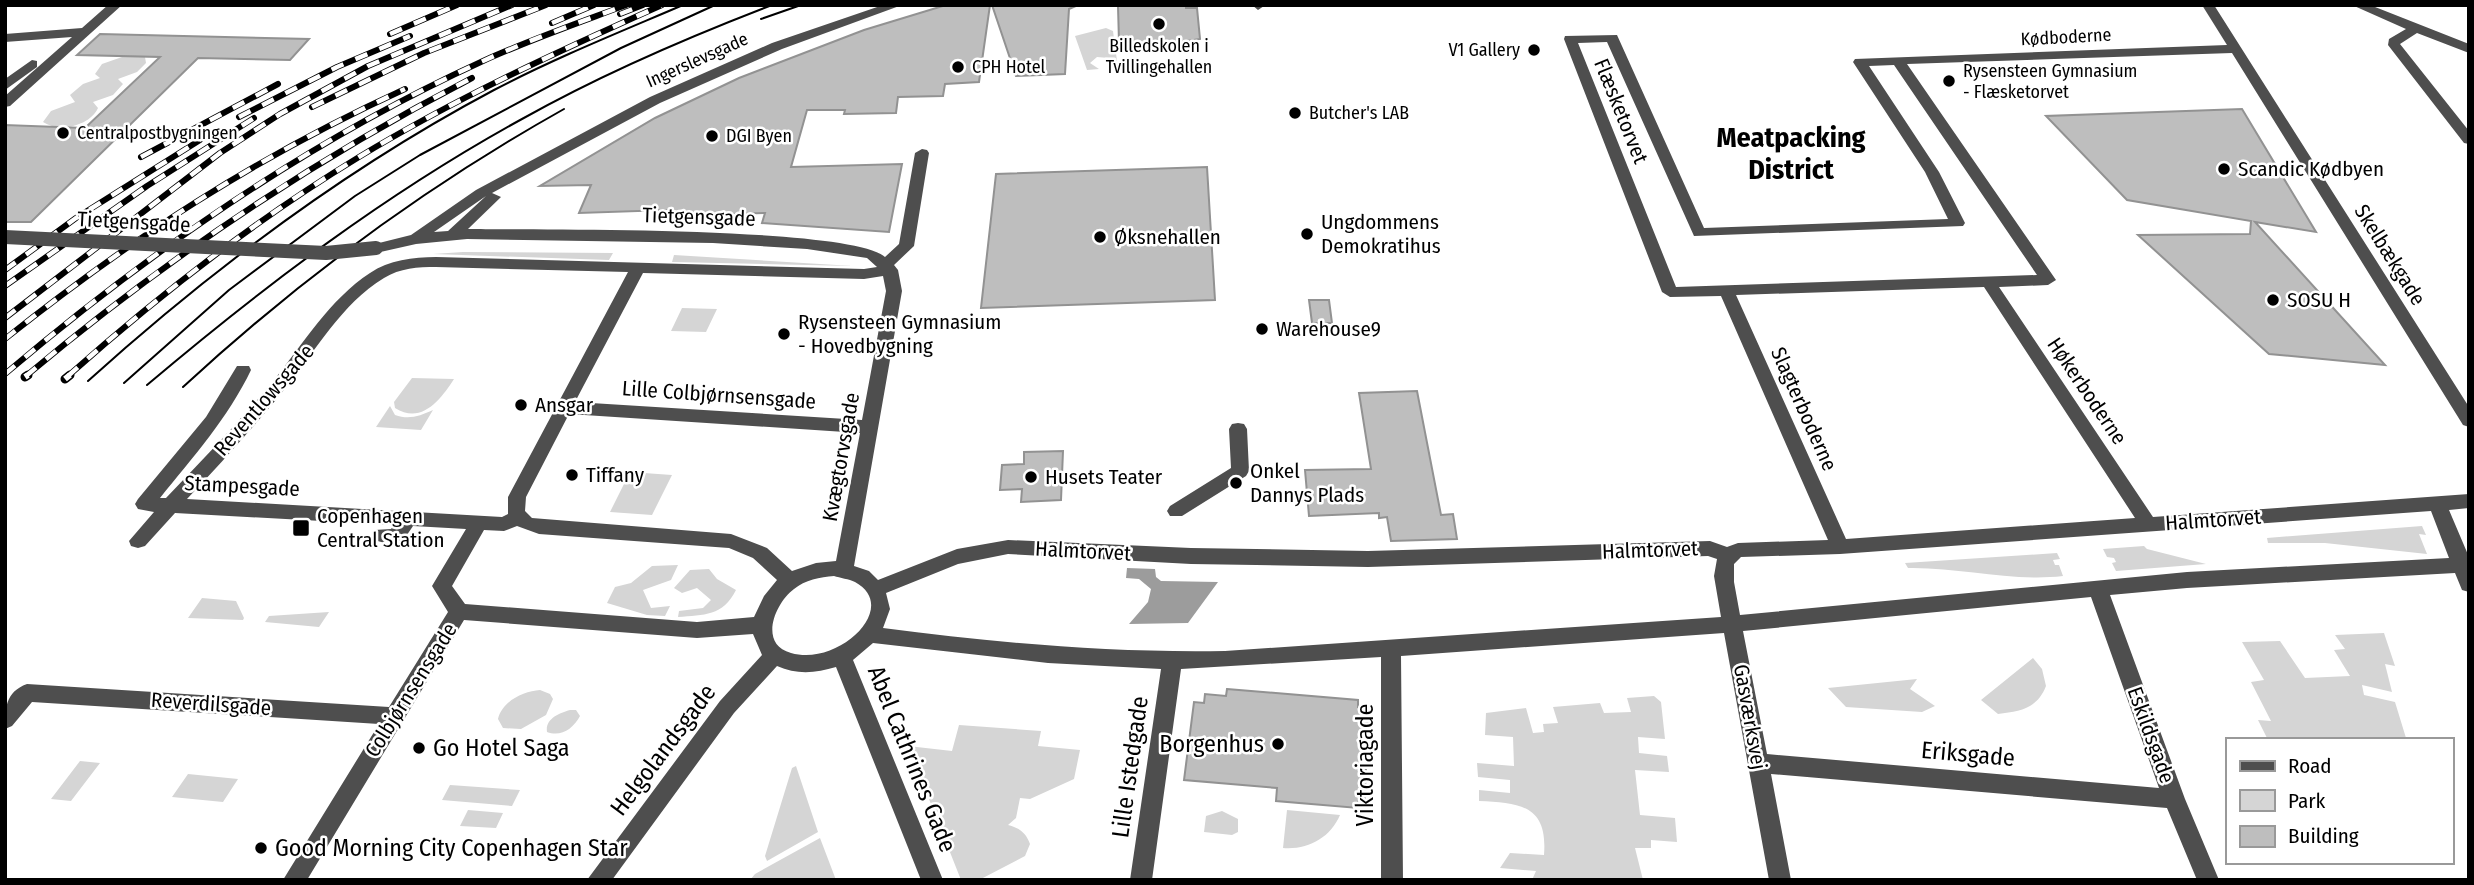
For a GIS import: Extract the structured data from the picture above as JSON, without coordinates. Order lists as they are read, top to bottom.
{
  "streets": {
    "street": [
      "Kødboderne",
      "Ingerslevsgade",
      "Flæsketorvet",
      "Tietgensgade",
      "Skelbækgade",
      "Høkerboderne",
      "Lille Colbjørnsensgade",
      "Reventlowsgade",
      "Slagterboderne",
      "Kvægtorvsgade",
      "Stampesgade",
      "Halmtorvet",
      "Colbjørnsensgade",
      "Reverdilsgade",
      "Gasværksvej",
      "Eskildsgade",
      "Helgolandsgade",
      "Eriksgade",
      "Abel Cathrines Gade",
      "Viktoriagade",
      "Lille Istedgade"
    ]
  },
  "crossings": [
    ["Kødboderne", "Flæsketorvet"],
    ["Kødboderne", "Skelbækgade"],
    ["Ingerslevsgade", "Tietgensgade"],
    ["Flæsketorvet", "Høkerboderne"],
    ["Flæsketorvet", "Slagterboderne"],
    ["Tietgensgade", "Kvægtorvsgade"],
    ["Høkerboderne", "Halmtorvet"],
    ["Lille Colbjørnsensgade", "Kvægtorvsgade"],
    ["Reventlowsgade", "Stampesgade"],
    ["Slagterboderne", "Halmtorvet"],
    ["Kvægtorvsgade", "Halmtorvet"],
    ["Kvægtorvsgade", "Helgolandsgade"],
    ["Kvægtorvsgade", "Abel Cathrines Gade"],
    ["Stampesgade", "Colbjørnsensgade"],
    ["Halmtorvet", "Gasværksvej"],
    ["Halmtorvet", "Helgolandsgade"],
    ["Halmtorvet", "Abel Cathrines Gade"],
    ["Colbjørnsensgade", "Reverdilsgade"],
    ["Gasværksvej", "Eriksgade"],
    ["Eskildsgade", "Eriksgade"],
    ["Helgolandsgade", "Abel Cathrines Gade"]
  ],
  "districts": ["Meatpacking District"],
  "places": {
    "other": [
      "Billedskolen i Tvillingehallen",
      "V1 Gallery",
      "CPH Hotel",
      "Rysensteen Gymnasium - Flæsketorvet",
      "Butcher's LAB",
      "Centralpostbygningen",
      "DGI Byen",
      "Scandic Kødbyen",
      "Ungdommens Demokratihus",
      "Øksnehallen",
      "SOSU H",
      "Warehouse9",
      "Rysensteen Gymnasium - Hovedbygning",
      "Ansgar",
      "Tiffany",
      "Husets Teater",
      "Onkel Dannys Plads",
      "Borgenhus",
      "Go Hotel Saga",
      "Good Morning City Copenhagen Star"
    ],
    "transit": ["Copenhagen Central Station"]
  },
  "legend": ["Road", "Park", "Building"]
}
